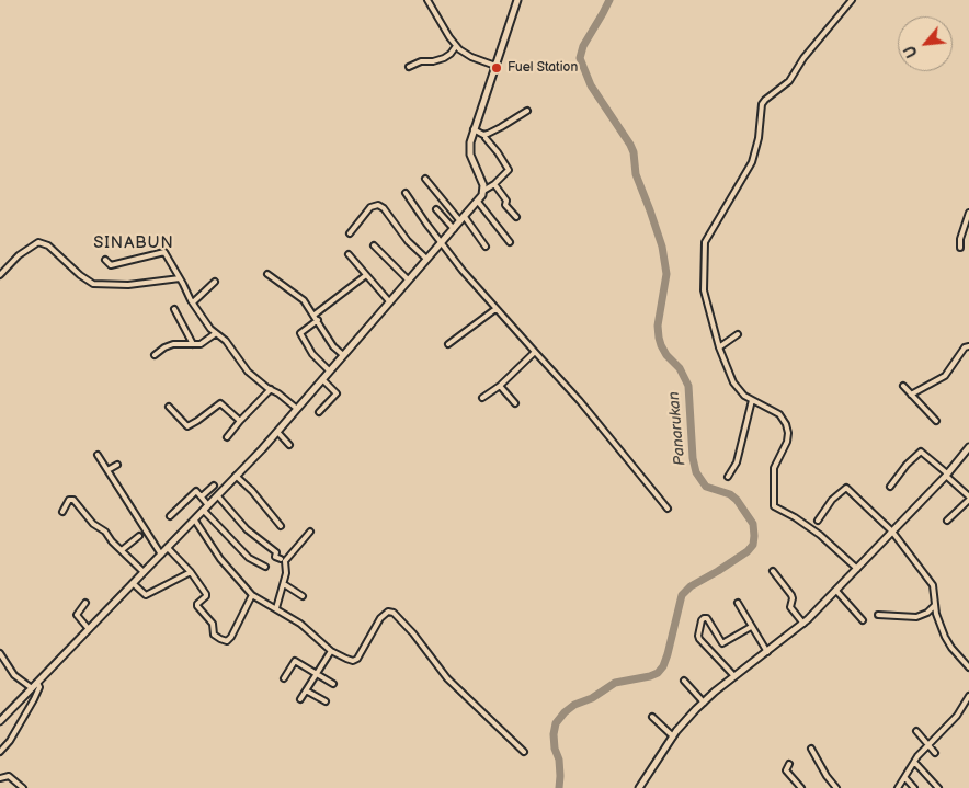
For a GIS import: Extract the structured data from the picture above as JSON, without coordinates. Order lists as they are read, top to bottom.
{
  "districts": ["SINABUN"],
  "water": ["Panarukan"],
  "places": ["Fuel Station"],
  "north": "bottom left"
}
